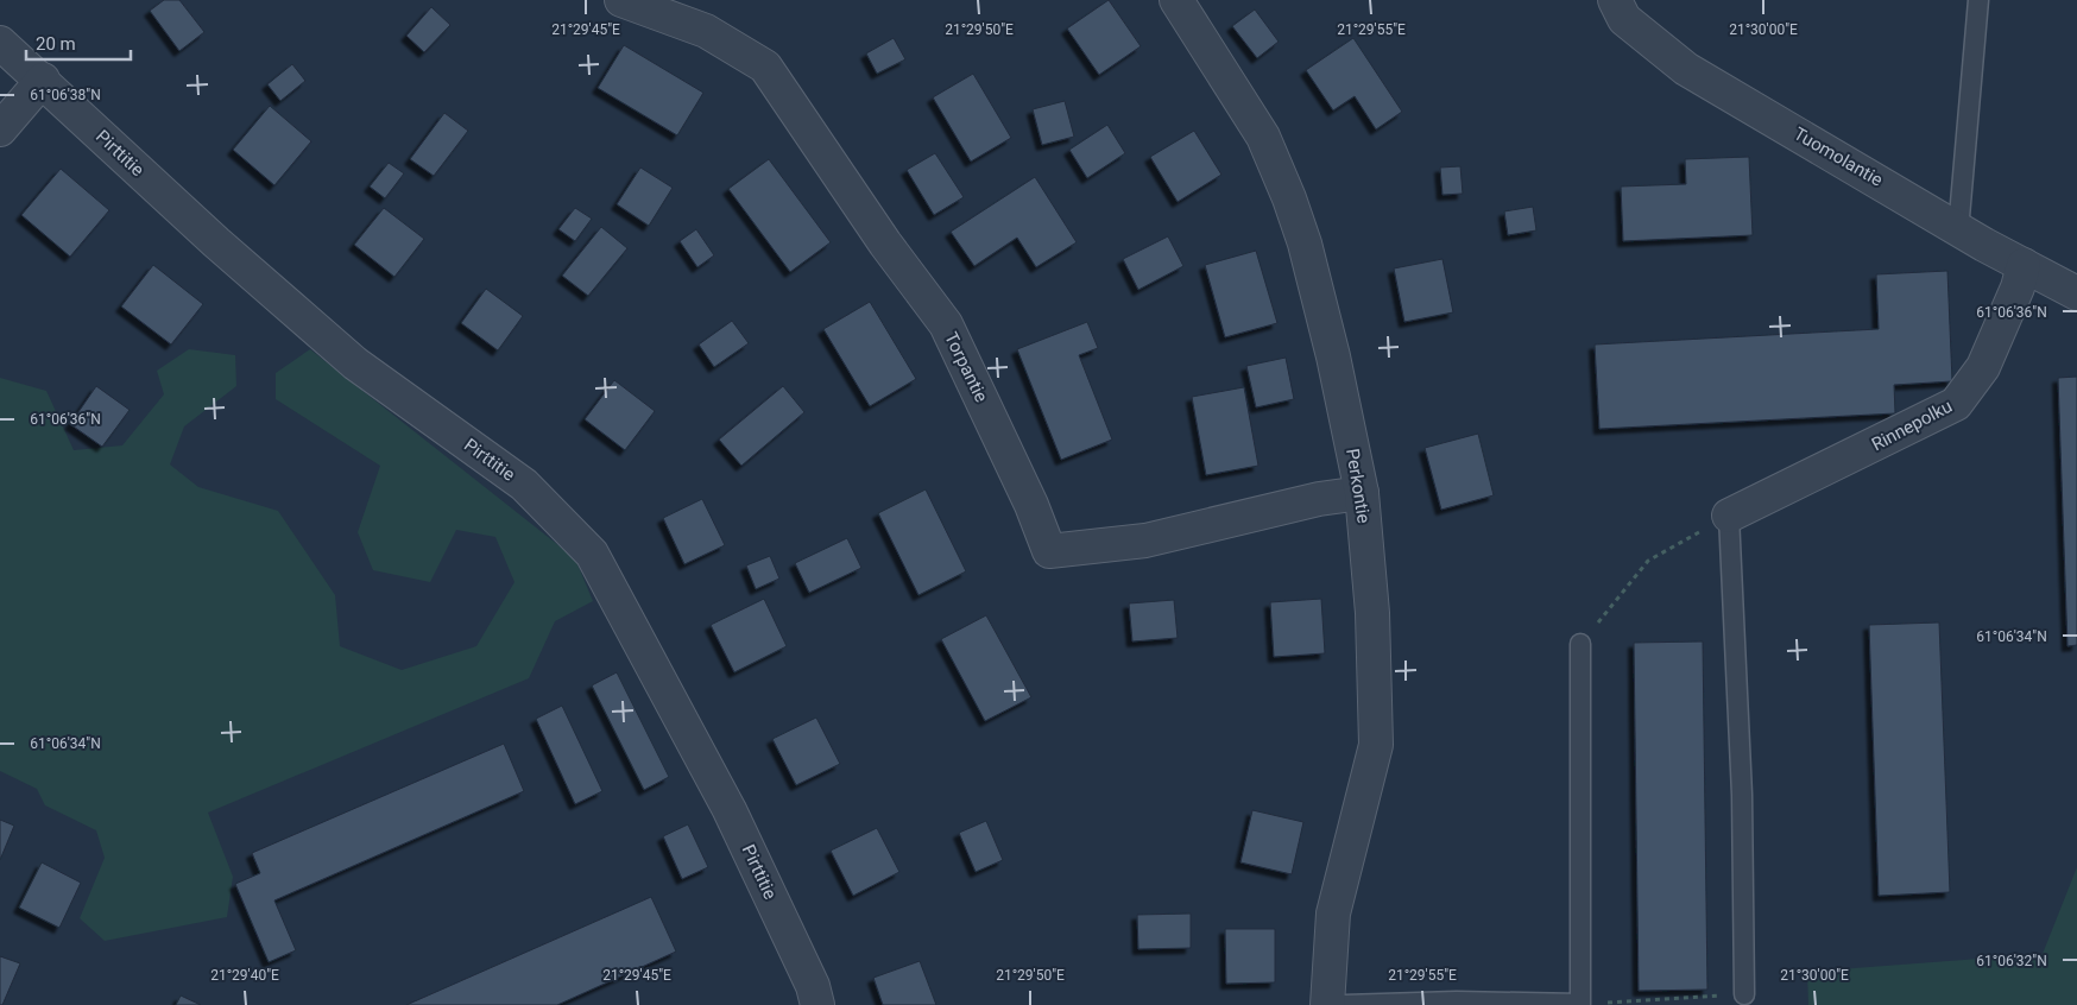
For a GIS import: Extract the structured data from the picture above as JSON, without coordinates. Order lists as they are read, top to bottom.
{
  "streets": {
    "street": [
      "Pirttitie",
      "Tuomolantie",
      "Torpantie",
      "Rinnepolku",
      "Perkontie"
    ]
  },
  "crossings": [
    ["Tuomolantie", "Rinnepolku"],
    ["Torpantie", "Perkontie"]
  ],
  "scale_bar": "20 m",
  "coordinates": [
    "21°29'45\"E",
    "21°29'50\"E",
    "21°29'55\"E",
    "21°30'00\"E",
    "61°06'38\"N",
    "61°06'36\"N",
    "61°06'34\"N",
    "61°06'32\"N",
    "21°29'40\"E"
  ]
}
